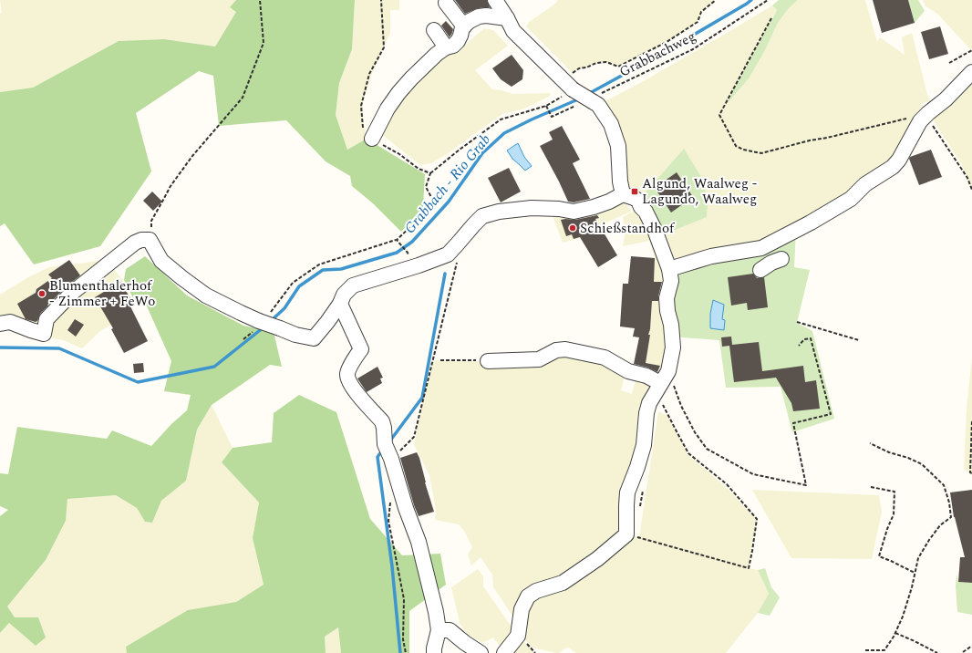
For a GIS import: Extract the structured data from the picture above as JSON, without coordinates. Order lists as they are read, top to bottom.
{
  "streets": {
    "path": ["Grabbachweg"]
  },
  "water": ["Grabbach - Rio Grab"],
  "places": {
    "transit": ["Algund, Waalweg - Lagundo, Waalweg"],
    "other": ["Schießstandhof", "Blumenthalerhof - Zimmer + FeWo"]
  }
}
